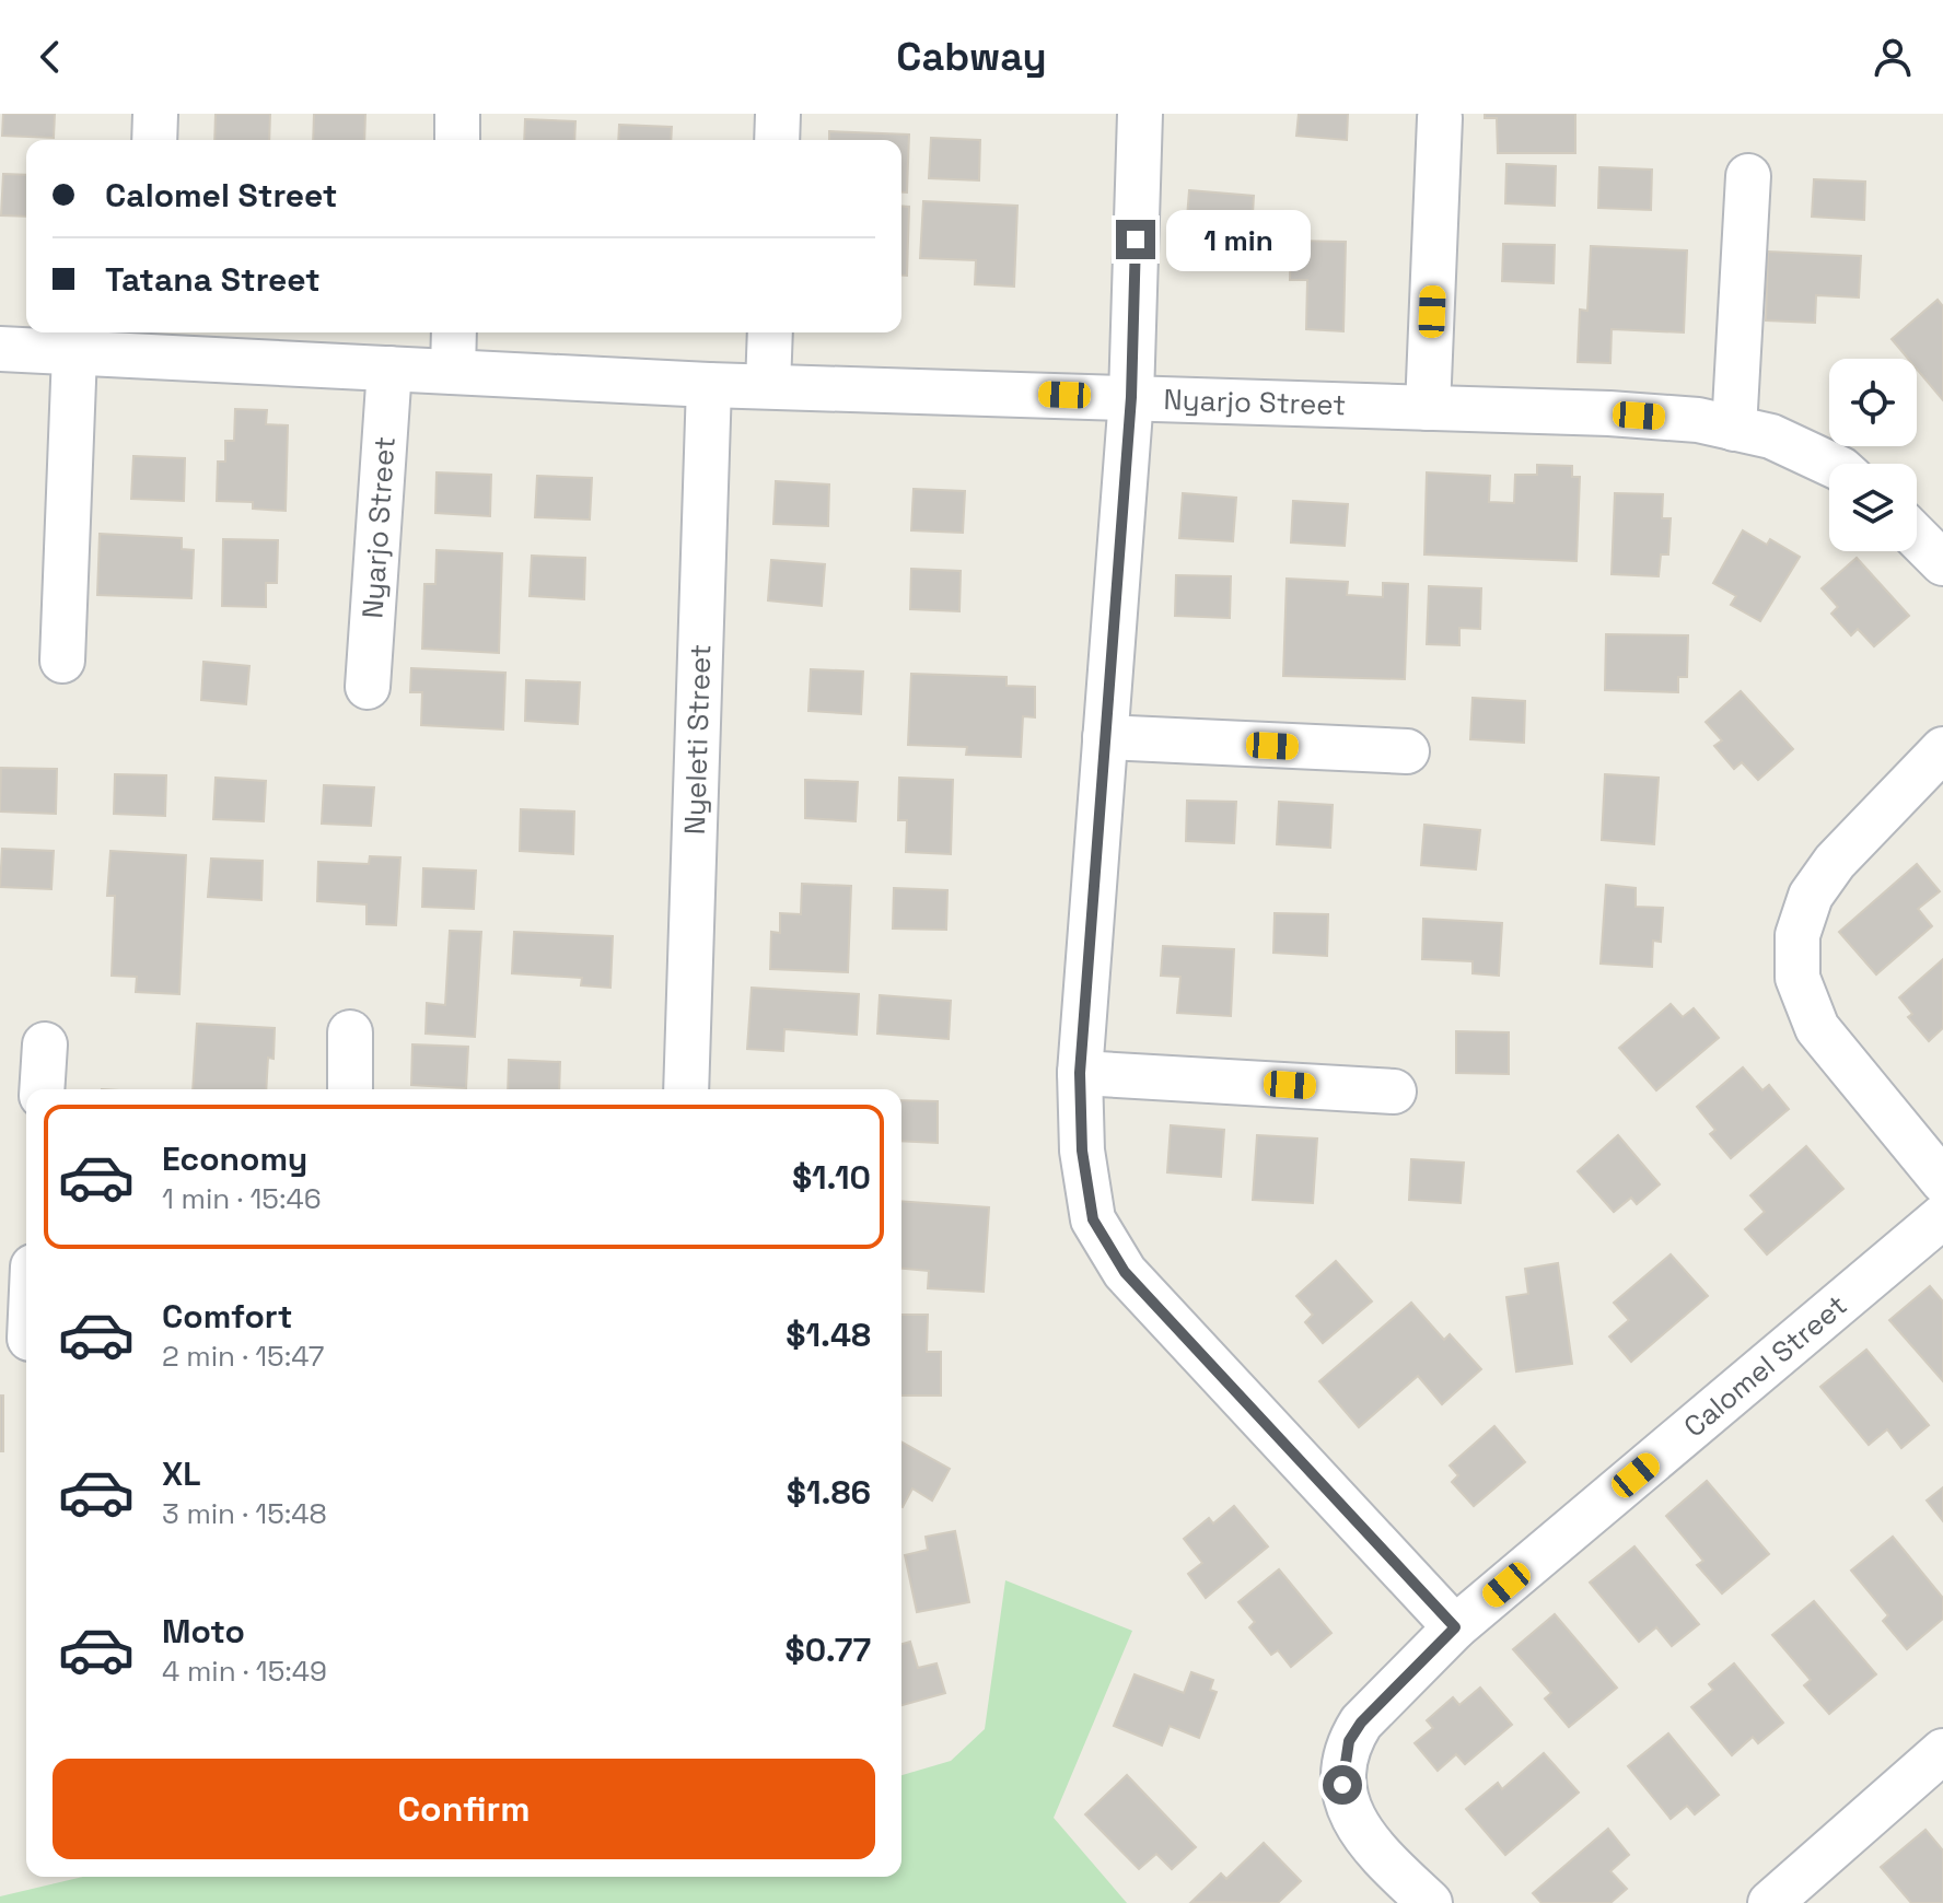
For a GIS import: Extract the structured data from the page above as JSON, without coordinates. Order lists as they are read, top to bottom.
{
  "streets": {
    "street": ["Nyarjo Street", "Nyeleti Street", "Calomel Street"]
  },
  "crossings": [
    ["Nyarjo Street", "Nyeleti Street"]
  ],
  "page": {
    "header": "Cabway",
    "banner": ["Calomel Street", "Tatana Street"],
    "bubble": "1 min",
    "list": [
      {
        "name": "Economy",
        "note": "1 min · 15:46",
        "value": "$1.10"
      },
      {
        "name": "Comfort",
        "note": "2 min · 15:47",
        "value": "$1.48"
      },
      {
        "name": "XL",
        "note": "3 min · 15:48",
        "value": "$1.86"
      },
      {
        "name": "Moto",
        "note": "4 min · 15:49",
        "value": "$0.77"
      }
    ],
    "buttons": "Confirm"
  }
}
